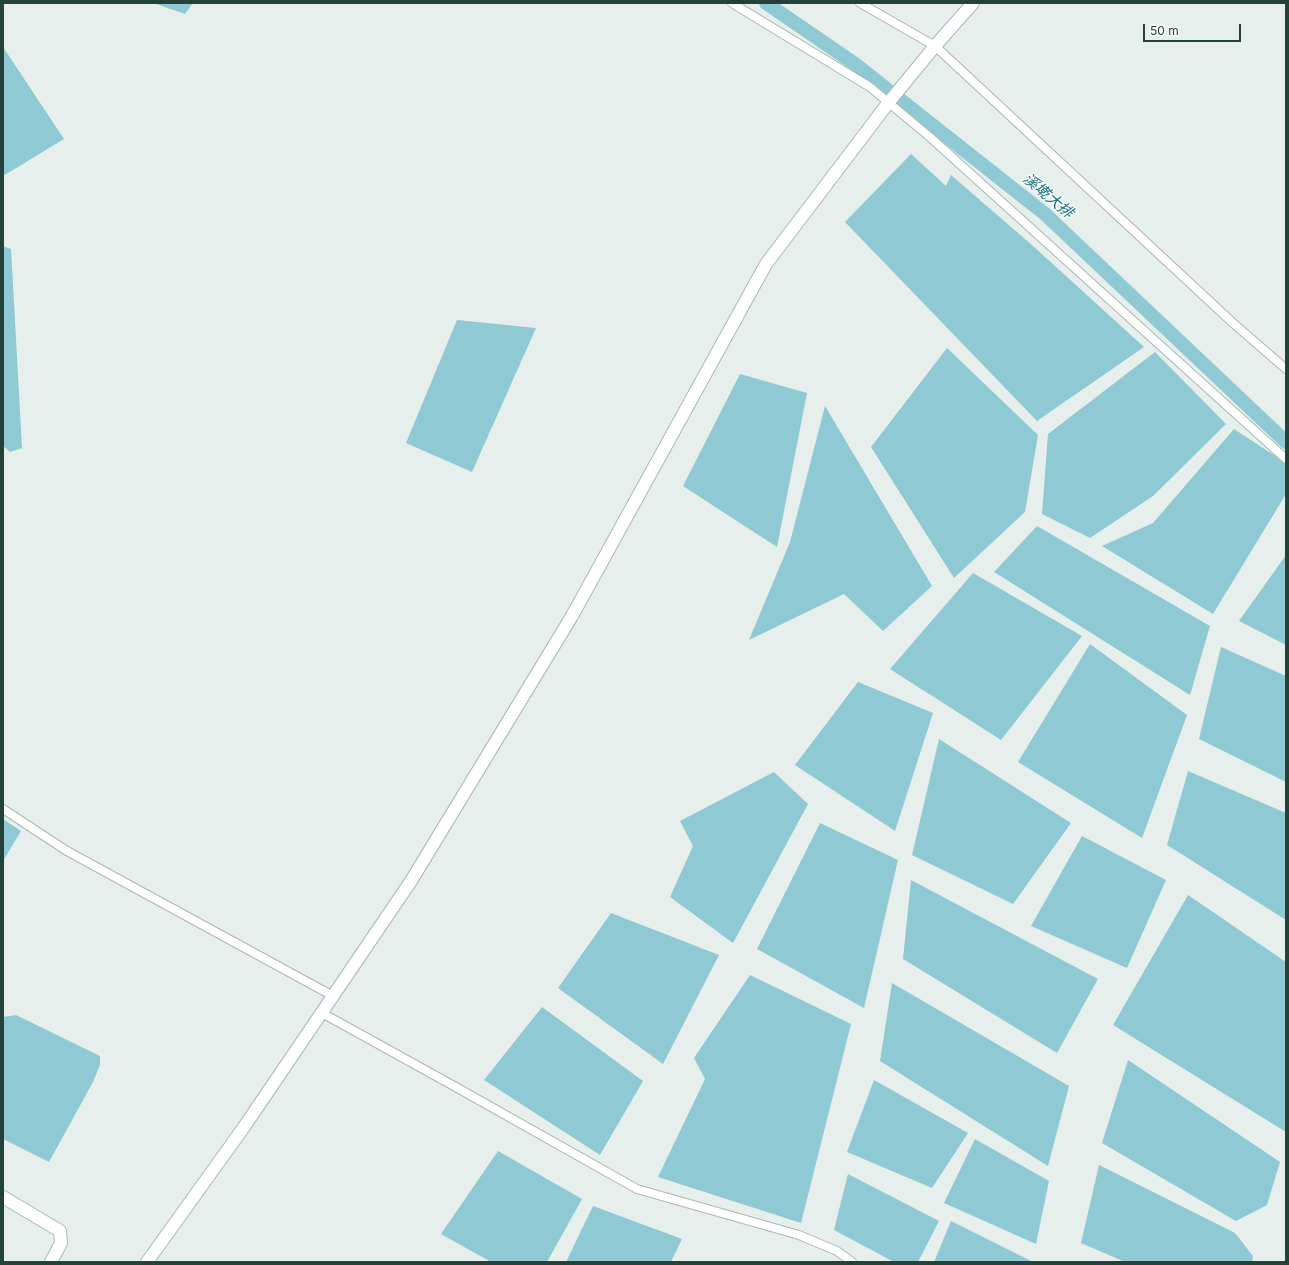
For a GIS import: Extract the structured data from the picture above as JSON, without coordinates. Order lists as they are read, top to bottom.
{
  "water": ["溪墘大排"],
  "scale_bar": "50 m"
}
